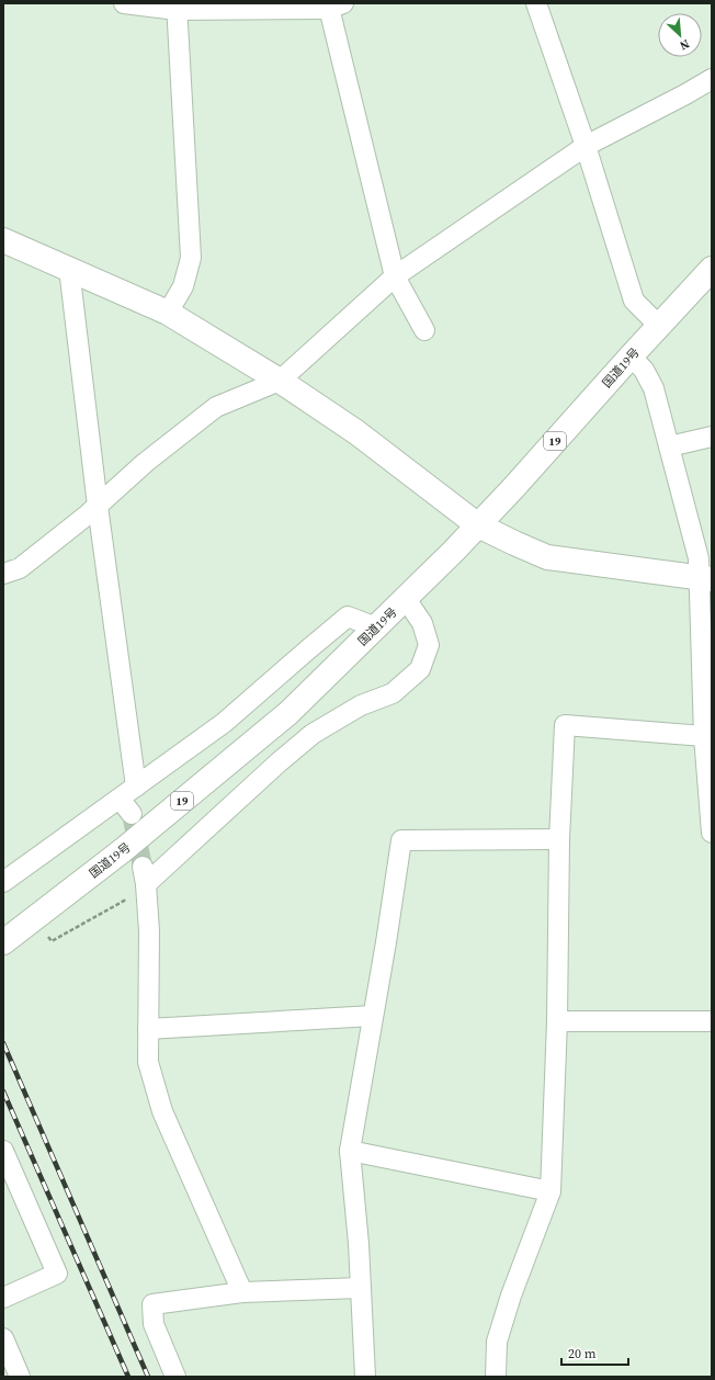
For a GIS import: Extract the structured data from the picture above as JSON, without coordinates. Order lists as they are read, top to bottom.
{
  "streets": {
    "main road": ["国道19号", "19"]
  },
  "scale_bar": "20 m",
  "north": "bottom right"
}
